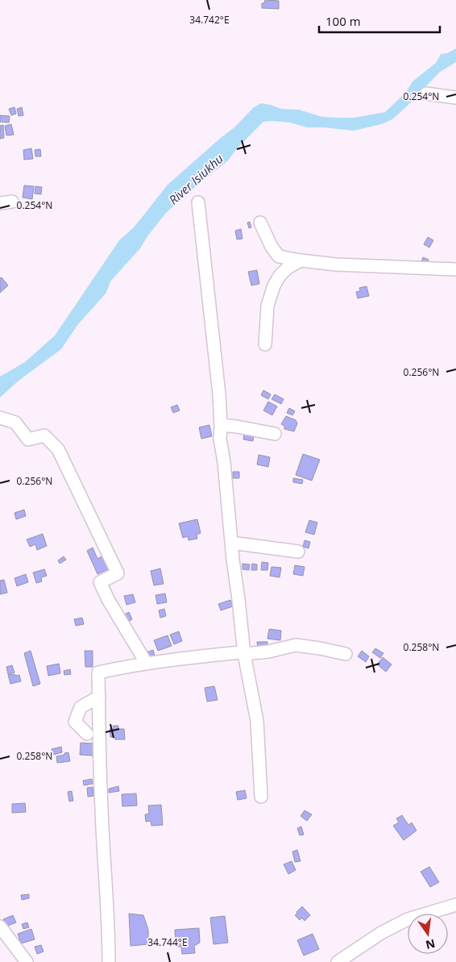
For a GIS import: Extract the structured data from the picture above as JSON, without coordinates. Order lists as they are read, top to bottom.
{
  "water": ["River Isiukhu"],
  "scale_bar": "100 m",
  "north": "bottom",
  "coordinates": [
    "34.742°E",
    "0.254°N",
    "0.256°N",
    "0.258°N",
    "34.744°E"
  ]
}
